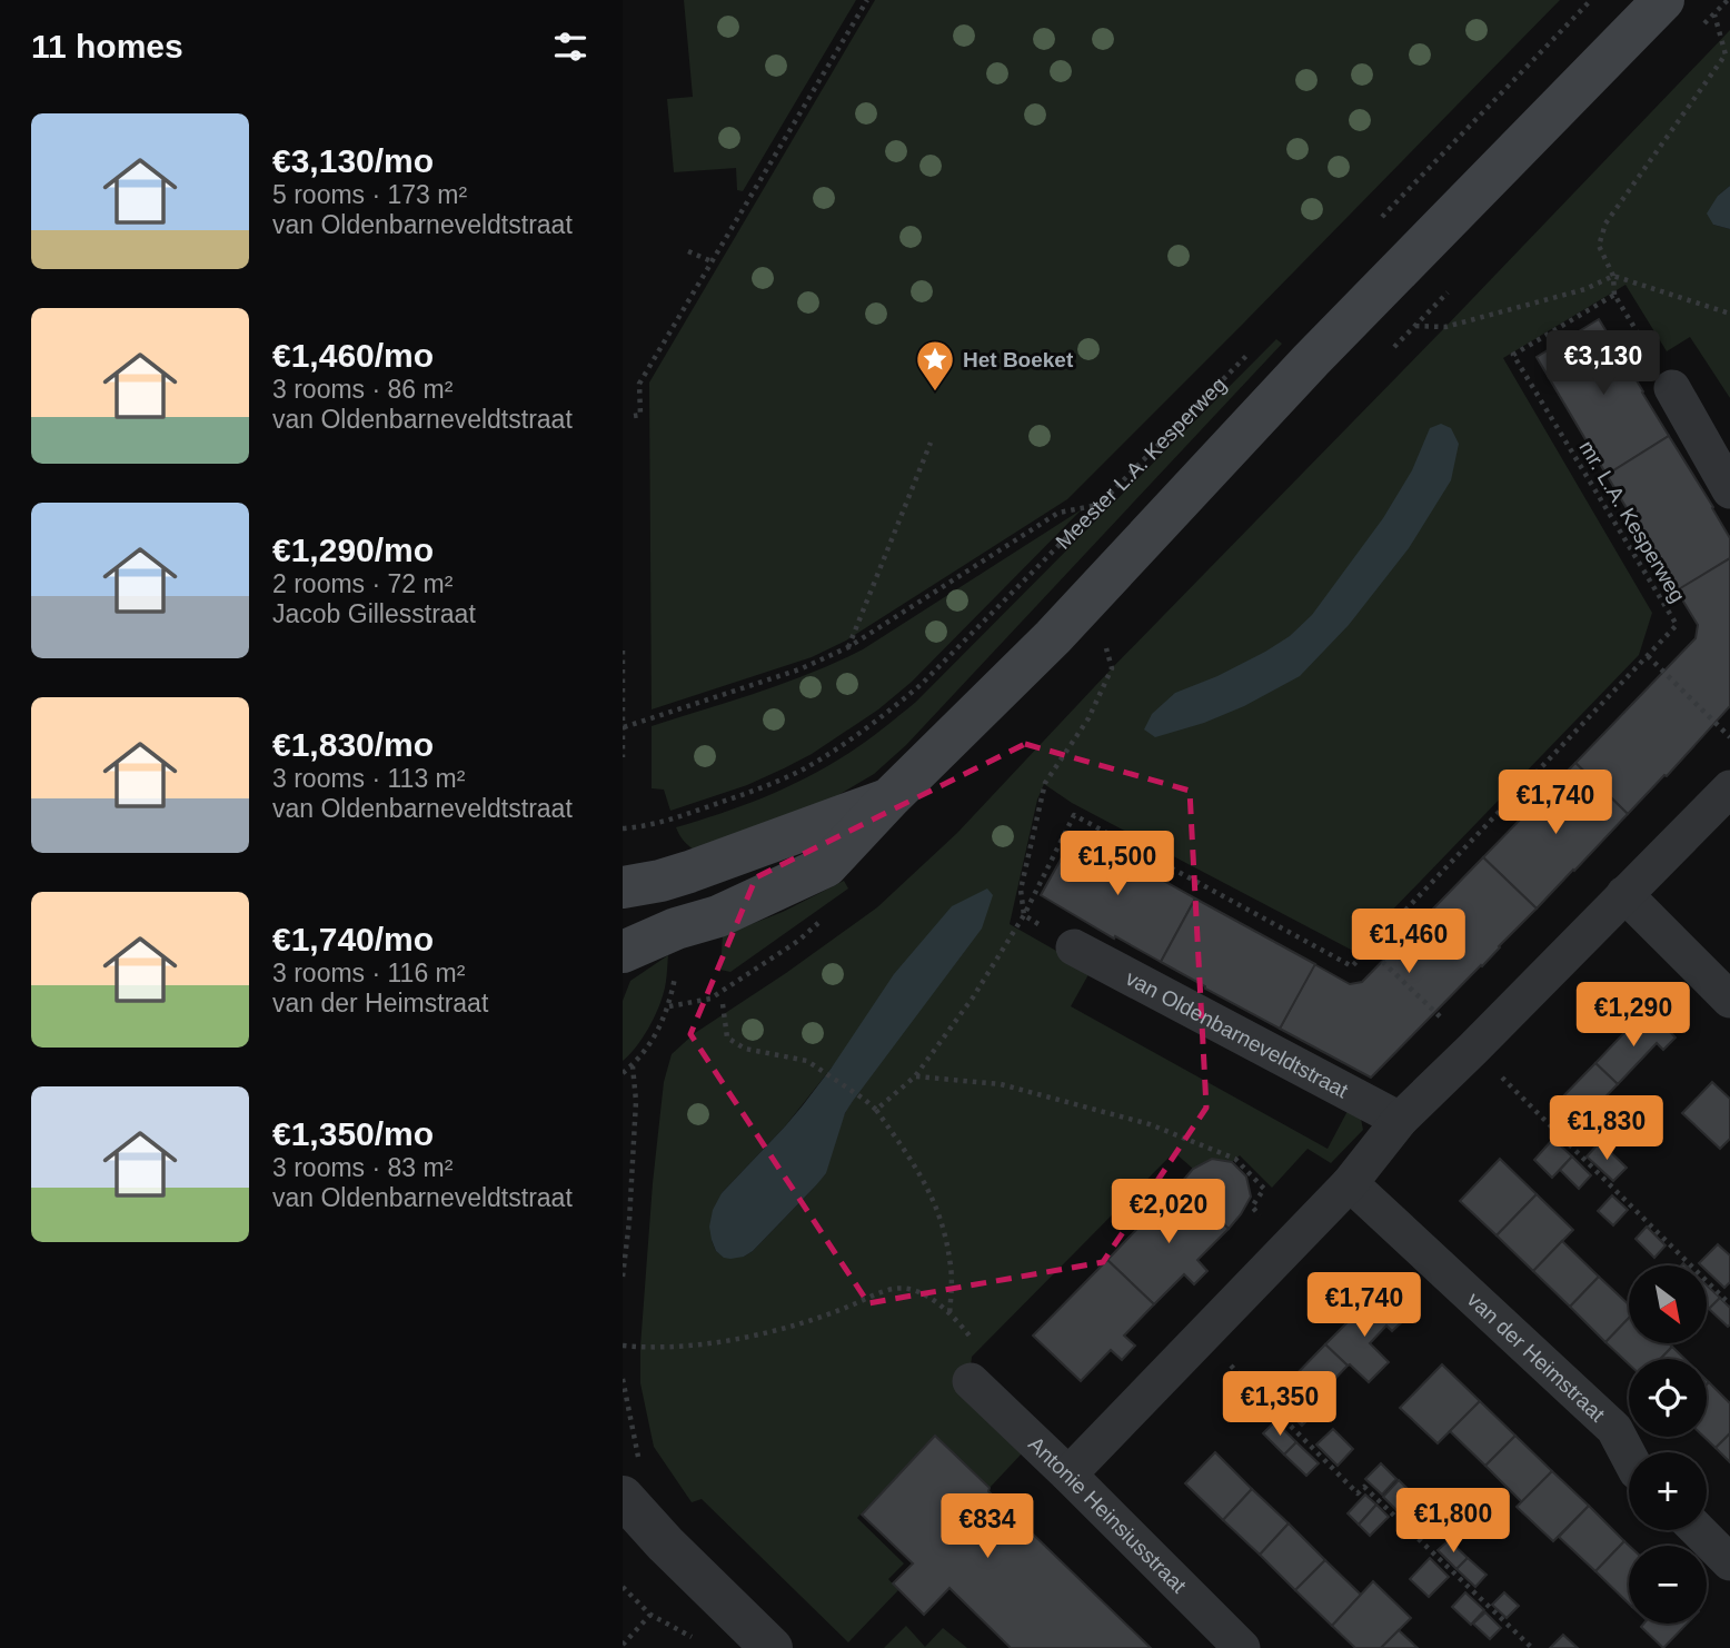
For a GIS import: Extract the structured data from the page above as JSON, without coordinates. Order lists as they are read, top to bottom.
{
  "streets": {
    "street": ["van Oldenbarneveldtstraat", "van der Heimstraat", "Antonie Heinsiusstraat"],
    "path": ["Meester L.A. Kesperweg", "mr. L.A. Kesperweg"]
  },
  "places": {
    "place": ["Het Boeket"]
  },
  "north": "bottom right",
  "page": {
    "heading": "11 homes",
    "list": [
      {
        "name": "€3,130/mo",
        "note": "5 rooms · 173 m² · van Oldenbarneveldtstraat"
      },
      {
        "name": "€1,460/mo",
        "note": "3 rooms · 86 m² · van Oldenbarneveldtstraat"
      },
      {
        "name": "€1,290/mo",
        "note": "2 rooms · 72 m² · Jacob Gillesstraat"
      },
      {
        "name": "€1,830/mo",
        "note": "3 rooms · 113 m² · van Oldenbarneveldtstraat"
      },
      {
        "name": "€1,740/mo",
        "note": "3 rooms · 116 m² · van der Heimstraat"
      },
      {
        "name": "€1,350/mo",
        "note": "3 rooms · 83 m² · van Oldenbarneveldtstraat"
      }
    ],
    "price": [
      "€3,130",
      "€1,740",
      "€1,500",
      "€1,460",
      "€1,290",
      "€1,830",
      "€2,020",
      "€1,740",
      "€1,350",
      "€1,800",
      "€834"
    ],
    "map_buttons": ["+", "−"]
  }
}
